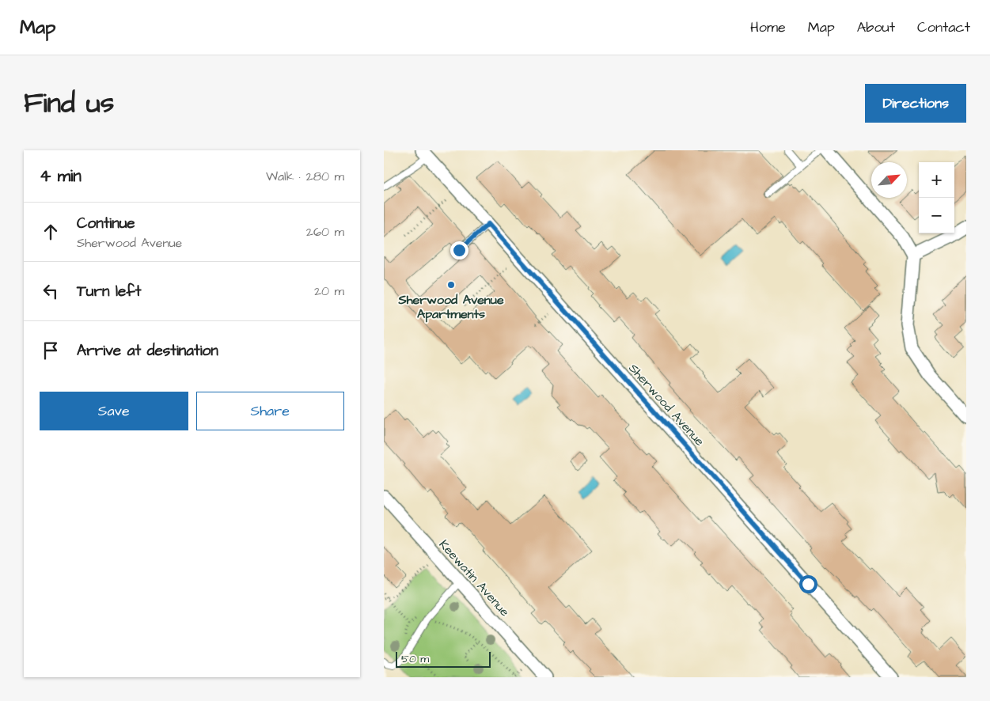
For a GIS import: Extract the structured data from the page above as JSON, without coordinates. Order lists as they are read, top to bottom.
{
  "streets": {
    "street": ["Sherwood Avenue", "Keewatin Avenue"]
  },
  "places": ["Sherwood Avenue Apartments"],
  "scale_bar": "50 m",
  "north": "top right",
  "page": {
    "header": "Map",
    "nav": [
      "Home",
      "Map",
      "About",
      "Contact"
    ],
    "title": "Find us",
    "buttons": [
      "Directions",
      ["Save", "Share"]
    ],
    "heading": ["4 min", "Walk · 280 m"],
    "map_buttons": ["+", "−"],
    "list": [
      ["Continue", "Sherwood Avenue", "260 m"],
      ["Turn left", "20 m"],
      "Arrive at destination"
    ],
    "scale": "50 m"
  }
}
